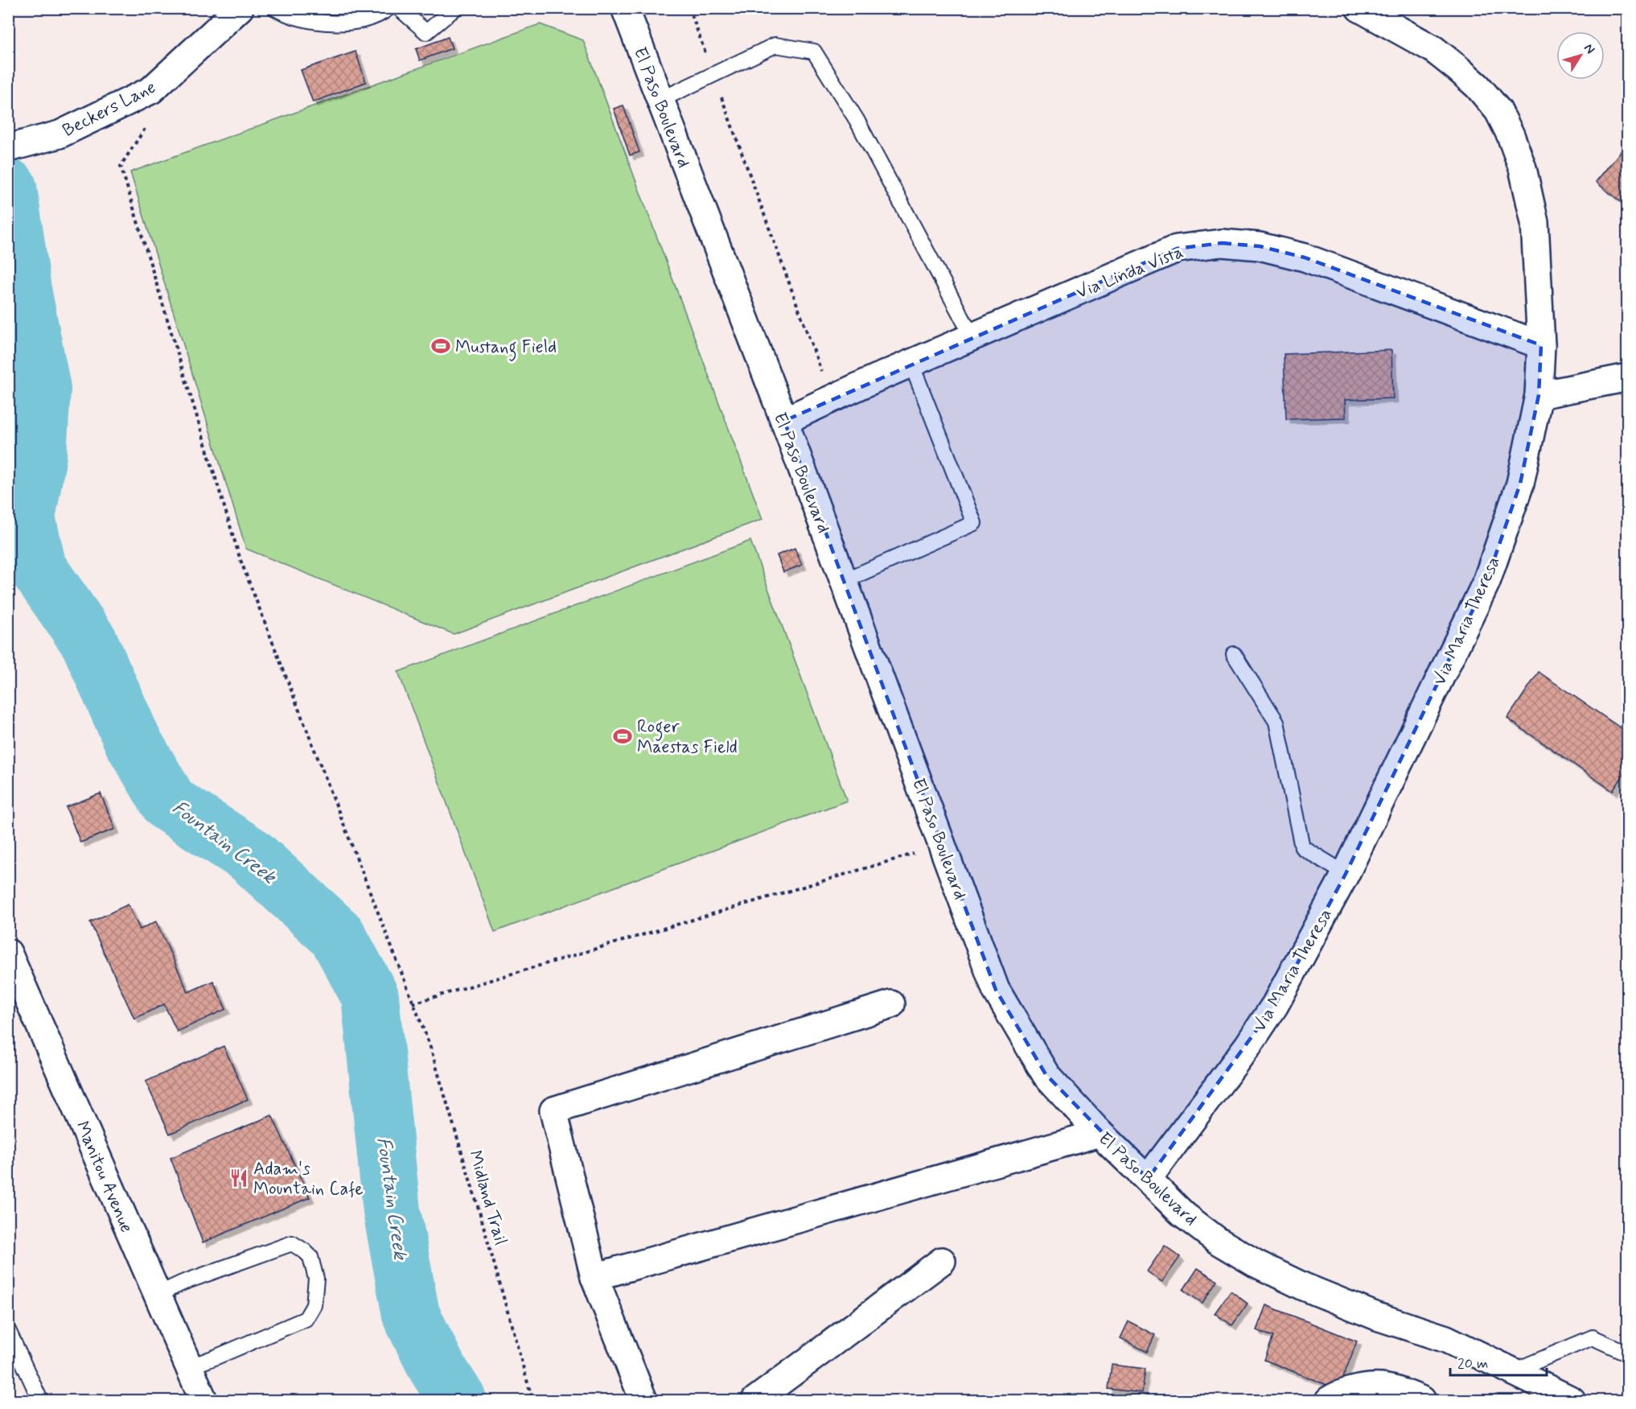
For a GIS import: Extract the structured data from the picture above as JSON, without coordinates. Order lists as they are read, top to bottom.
{
  "streets": {
    "street": [
      "El Paso Boulevard",
      "Beckers Lane",
      "Via Linda Vista",
      "Via Maria Theresa",
      "Manitou Avenue"
    ],
    "path": ["Midland Trail"]
  },
  "crossings": [
    ["El Paso Boulevard", "Via Linda Vista"],
    ["El Paso Boulevard", "Via Maria Theresa"],
    ["Via Linda Vista", "Via Maria Theresa"]
  ],
  "water": ["Fountain Creek"],
  "places": {
    "sports": ["Mustang Field", "Roger Maestas Field"],
    "restaurant": ["Adam's Mountain Cafe"]
  },
  "scale_bar": "20 m",
  "north": "top right"
}
